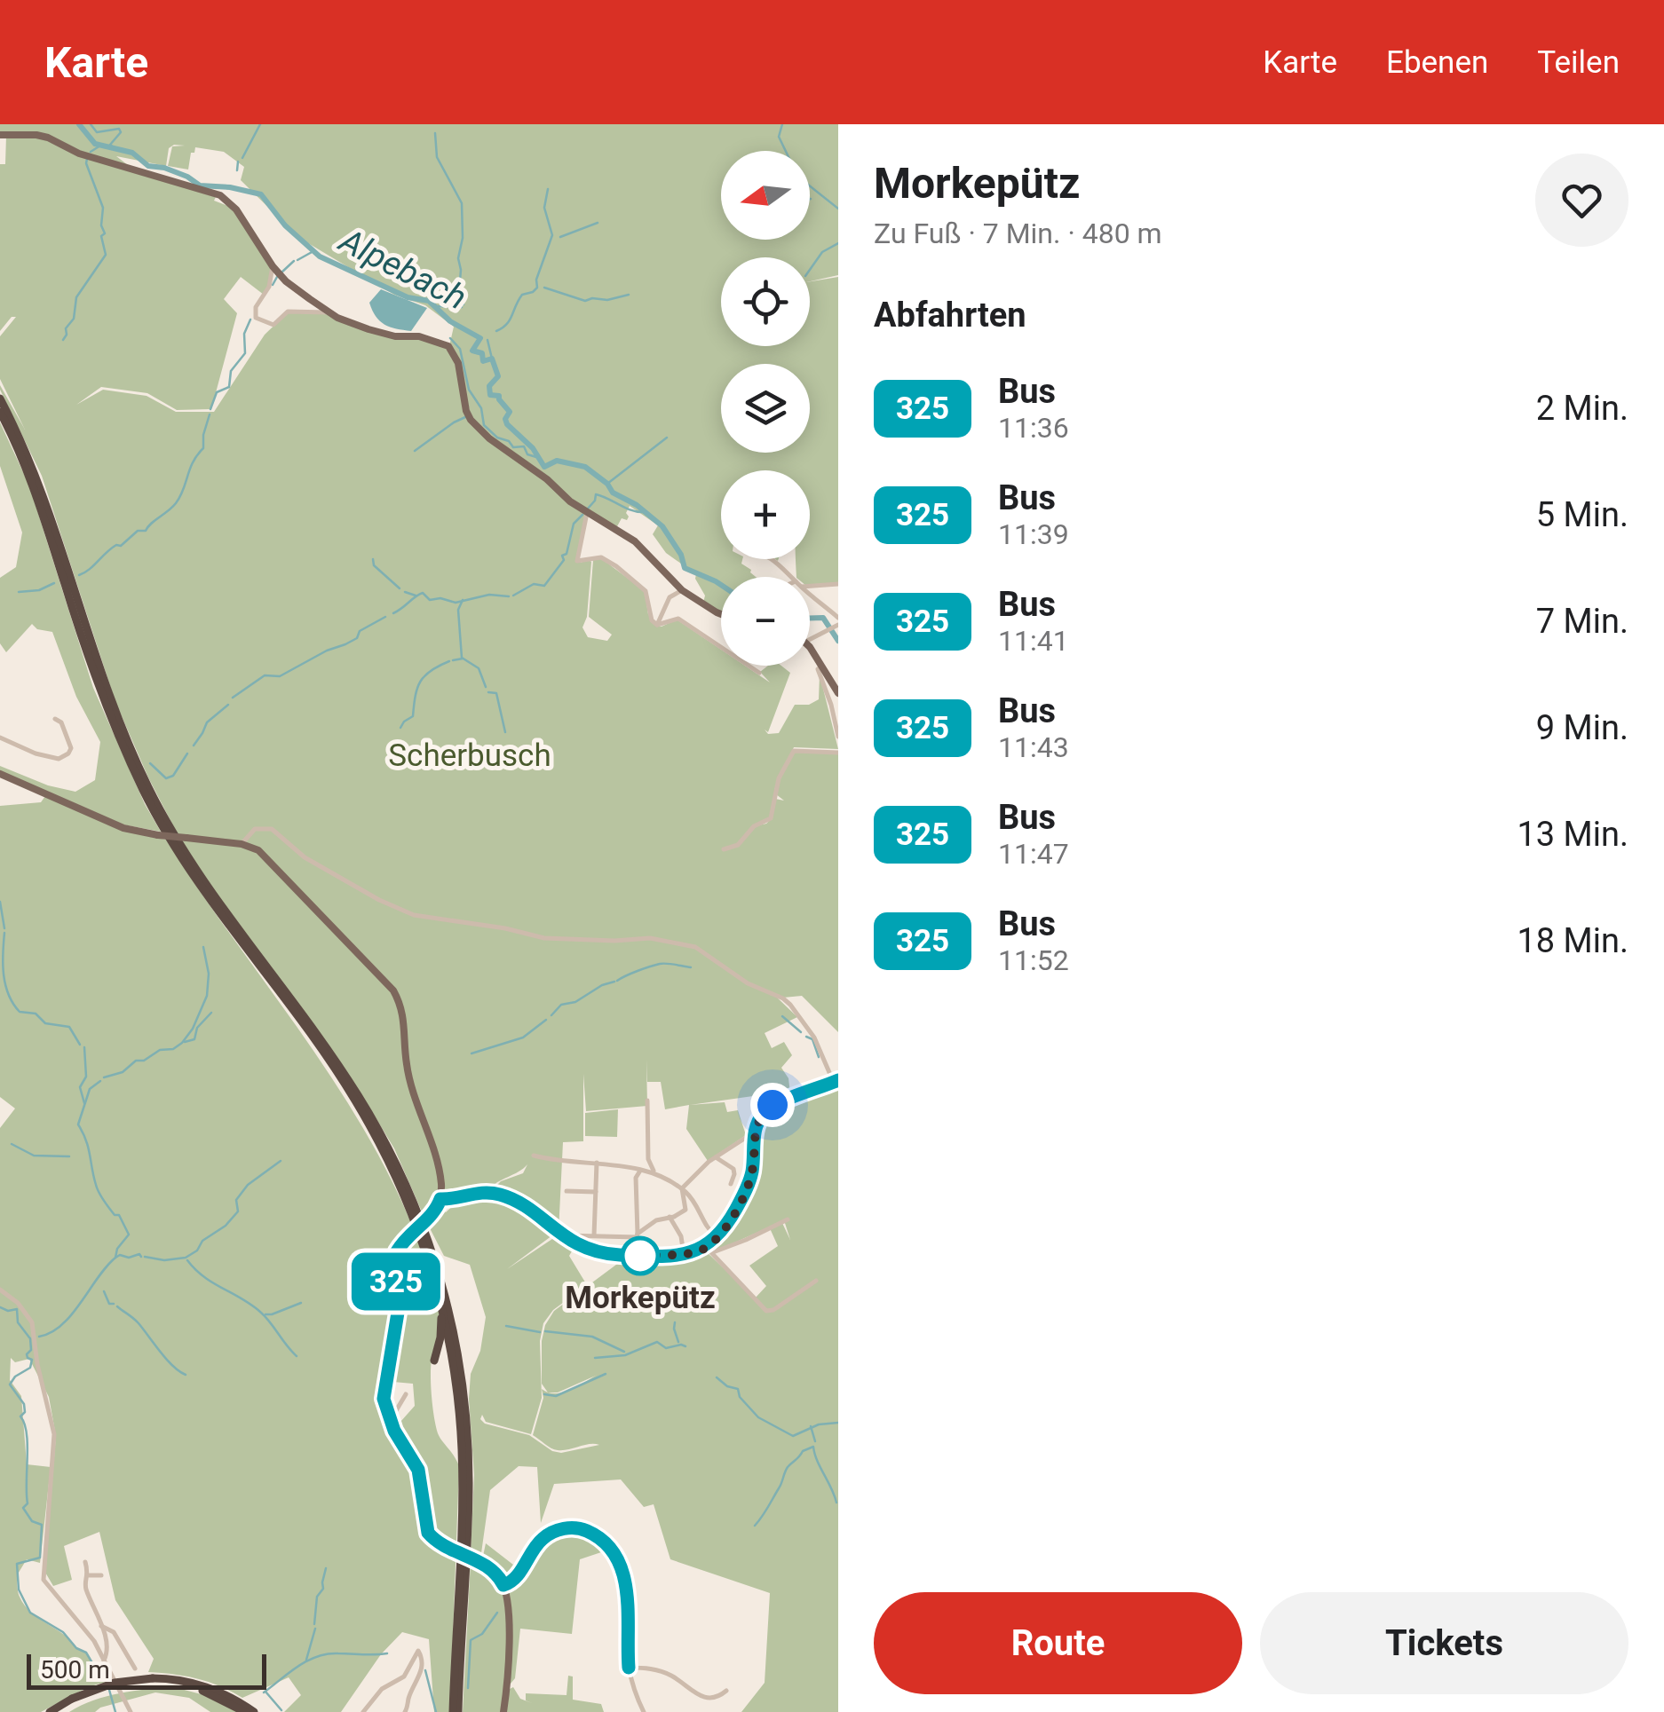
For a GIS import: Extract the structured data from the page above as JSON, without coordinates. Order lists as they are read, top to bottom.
{
  "water": ["Alpebach"],
  "parks": ["Scherbusch"],
  "places": ["Morkepütz"],
  "lines": ["bus line 325"],
  "scale_bar": "500 m",
  "north": "left",
  "page": {
    "header": "Karte",
    "nav": ["Karte", "Ebenen", "Teilen"],
    "on_map": "325",
    "heading": [
      ["Morkepütz", "Zu Fuß · 7 Min. · 480 m"],
      "Abfahrten"
    ],
    "map_buttons": ["+", "−"],
    "list": [
      {
        "mark": "325",
        "name": "Bus",
        "note": "11:36",
        "value": "2 Min."
      },
      {
        "mark": "325",
        "name": "Bus",
        "note": "11:39",
        "value": "5 Min."
      },
      {
        "mark": "325",
        "name": "Bus",
        "note": "11:41",
        "value": "7 Min."
      },
      {
        "mark": "325",
        "name": "Bus",
        "note": "11:43",
        "value": "9 Min."
      },
      {
        "mark": "325",
        "name": "Bus",
        "note": "11:47",
        "value": "13 Min."
      },
      {
        "mark": "325",
        "name": "Bus",
        "note": "11:52",
        "value": "18 Min."
      }
    ],
    "buttons": ["Route", "Tickets"],
    "scale": "500 m"
  }
}
